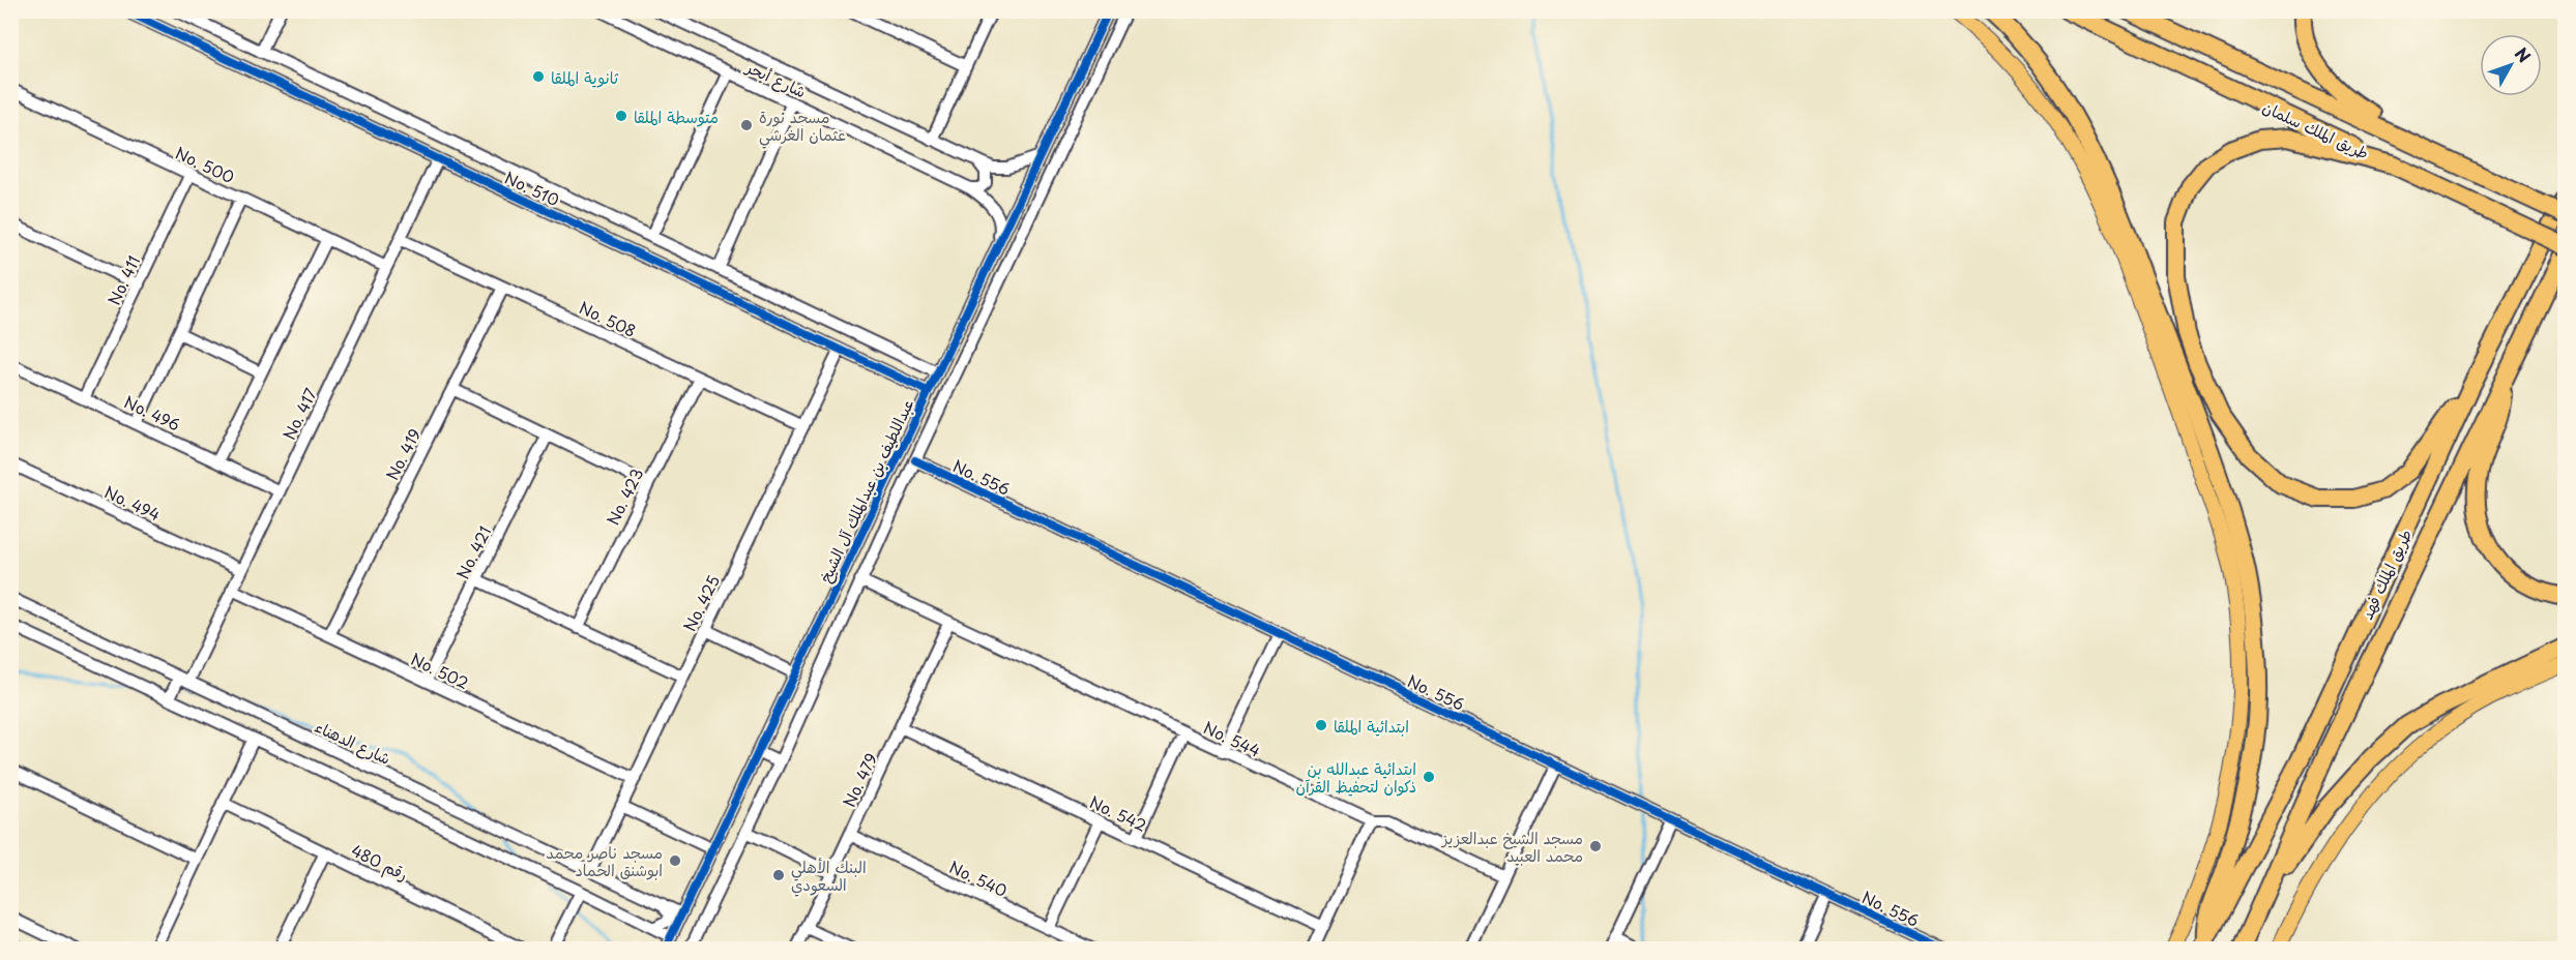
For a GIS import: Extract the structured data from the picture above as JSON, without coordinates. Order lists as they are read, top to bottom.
{
  "streets": {
    "highway": ["طريق الملك سلمان", "طريق الملك فهد"],
    "street": [
      "شارع أبحر",
      "No. 500",
      "No. 510",
      "No. 411",
      "No. 508",
      "No. 496",
      "No. 417",
      "No. 419",
      "No. 556",
      "عبداللطيف بن عبدالملك آل الشيخ",
      "No. 423",
      "No. 494",
      "No. 421",
      "No. 425",
      "No. 502",
      "No. 544",
      "شارع الدهناء",
      "No. 479",
      "No. 542",
      "رقم 480",
      "No. 540"
    ]
  },
  "crossings": [
    ["شارع أبحر", "عبداللطيف بن عبدالملك آل الشيخ"],
    ["طريق الملك سلمان", "طريق الملك فهد"],
    ["No. 500", "No. 411"],
    ["No. 500", "No. 417"],
    ["No. 510", "No. 417"],
    ["No. 510", "عبداللطيف بن عبدالملك آل الشيخ"],
    ["No. 510", "No. 425"],
    ["No. 411", "No. 496"],
    ["No. 508", "No. 417"],
    ["No. 508", "No. 419"],
    ["No. 508", "No. 423"],
    ["No. 508", "No. 425"],
    ["No. 496", "No. 417"],
    ["No. 417", "No. 494"],
    ["No. 417", "No. 502"],
    ["No. 417", "شارع الدهناء"],
    ["No. 419", "No. 502"],
    ["No. 556", "عبداللطيف بن عبدالملك آل الشيخ"],
    ["عبداللطيف بن عبدالملك آل الشيخ", "No. 544"],
    ["عبداللطيف بن عبدالملك آل الشيخ", "شارع الدهناء"],
    ["No. 421", "No. 502"],
    ["No. 425", "No. 502"],
    ["No. 425", "شارع الدهناء"],
    ["No. 544", "No. 479"],
    ["No. 479", "No. 542"],
    ["No. 479", "No. 540"]
  ],
  "places": [
    "ثانوية الملقا",
    "متوسطة الملقا",
    "مسجد نورة عثمان الغرشي",
    "ابتدائية الملقا",
    "ابتدائية عبدالله بن ذكوان لتحفيظ القرآن",
    "مسجد الشيخ عبدالعزيز محمد العبيد",
    "مسجد ناصر محمد ابوشنق الحماد",
    "البنك الأهلي السعودي"
  ],
  "north": "top right"
}
